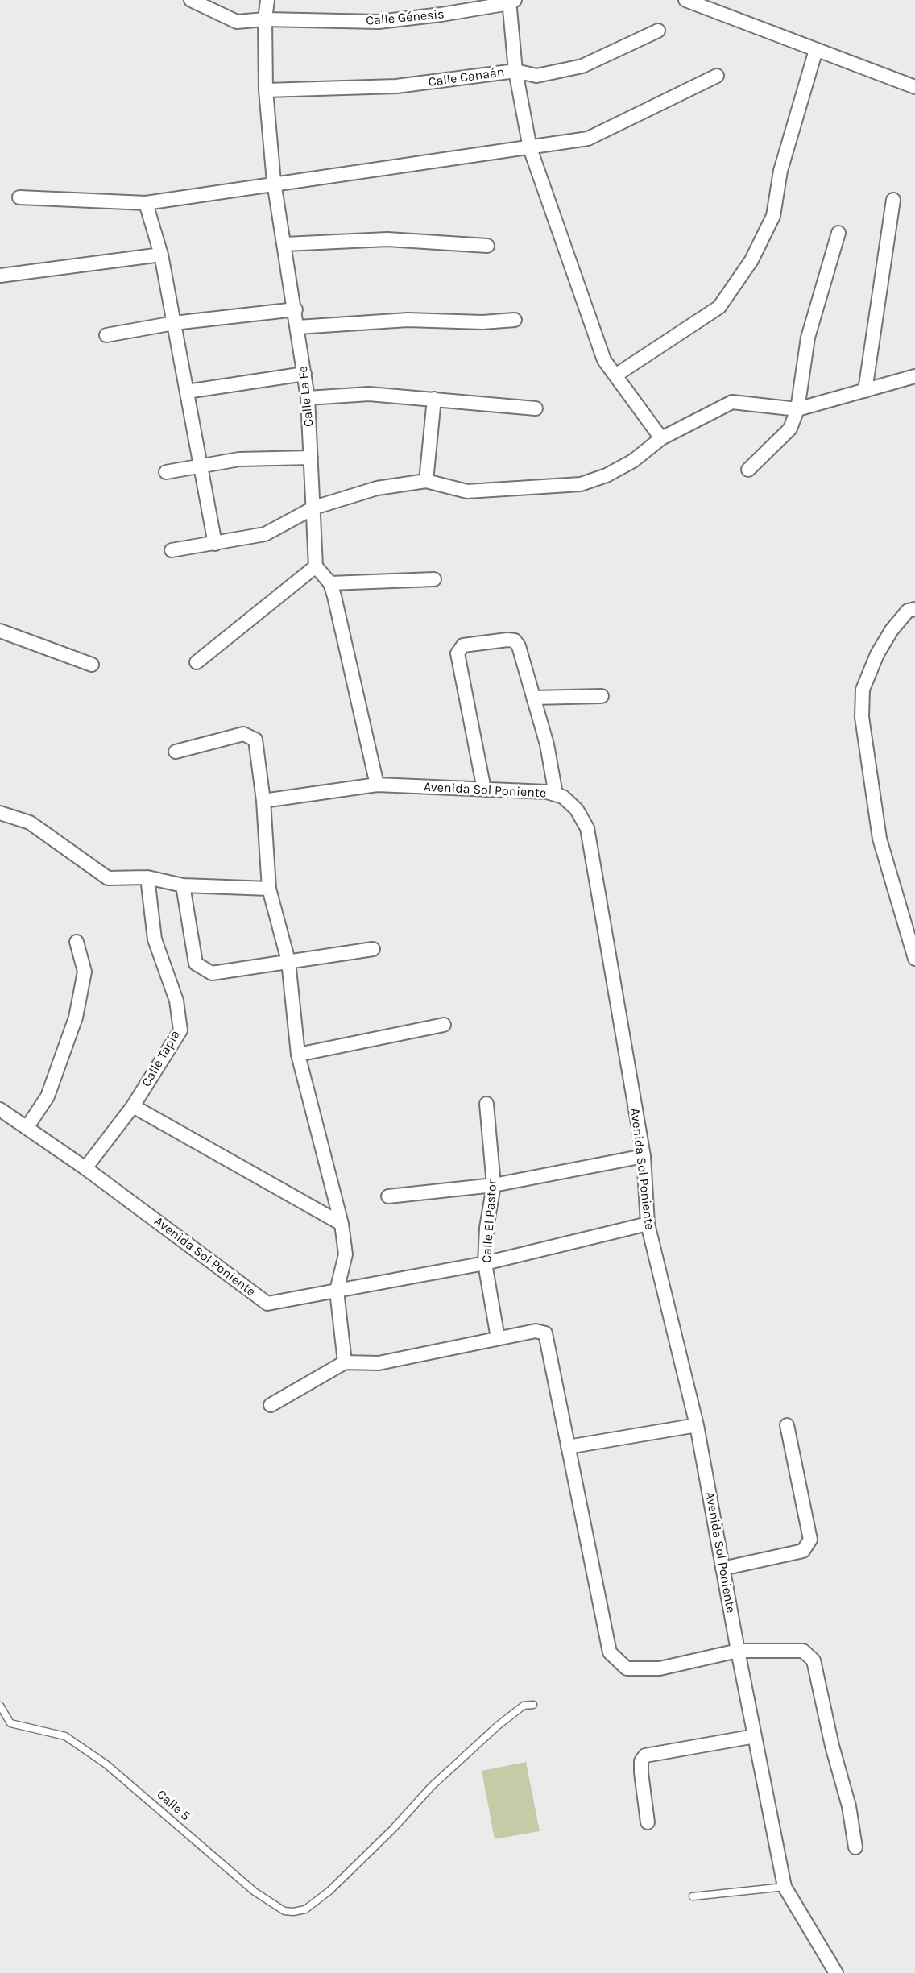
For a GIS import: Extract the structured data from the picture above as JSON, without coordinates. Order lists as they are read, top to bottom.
{
  "streets": {
    "street": [
      "Calle Génesis",
      "Calle Canaán",
      "Calle La Fe",
      "Avenida Sol Poniente",
      "Calle Tapia",
      "Calle El Pastor"
    ],
    "lane": ["Calle 5"]
  },
  "crossings": [
    ["Calle Génesis", "Calle La Fe"],
    ["Calle Canaán", "Calle La Fe"],
    ["Avenida Sol Poniente", "Calle Tapia"],
    ["Avenida Sol Poniente", "Calle El Pastor"]
  ]
}
